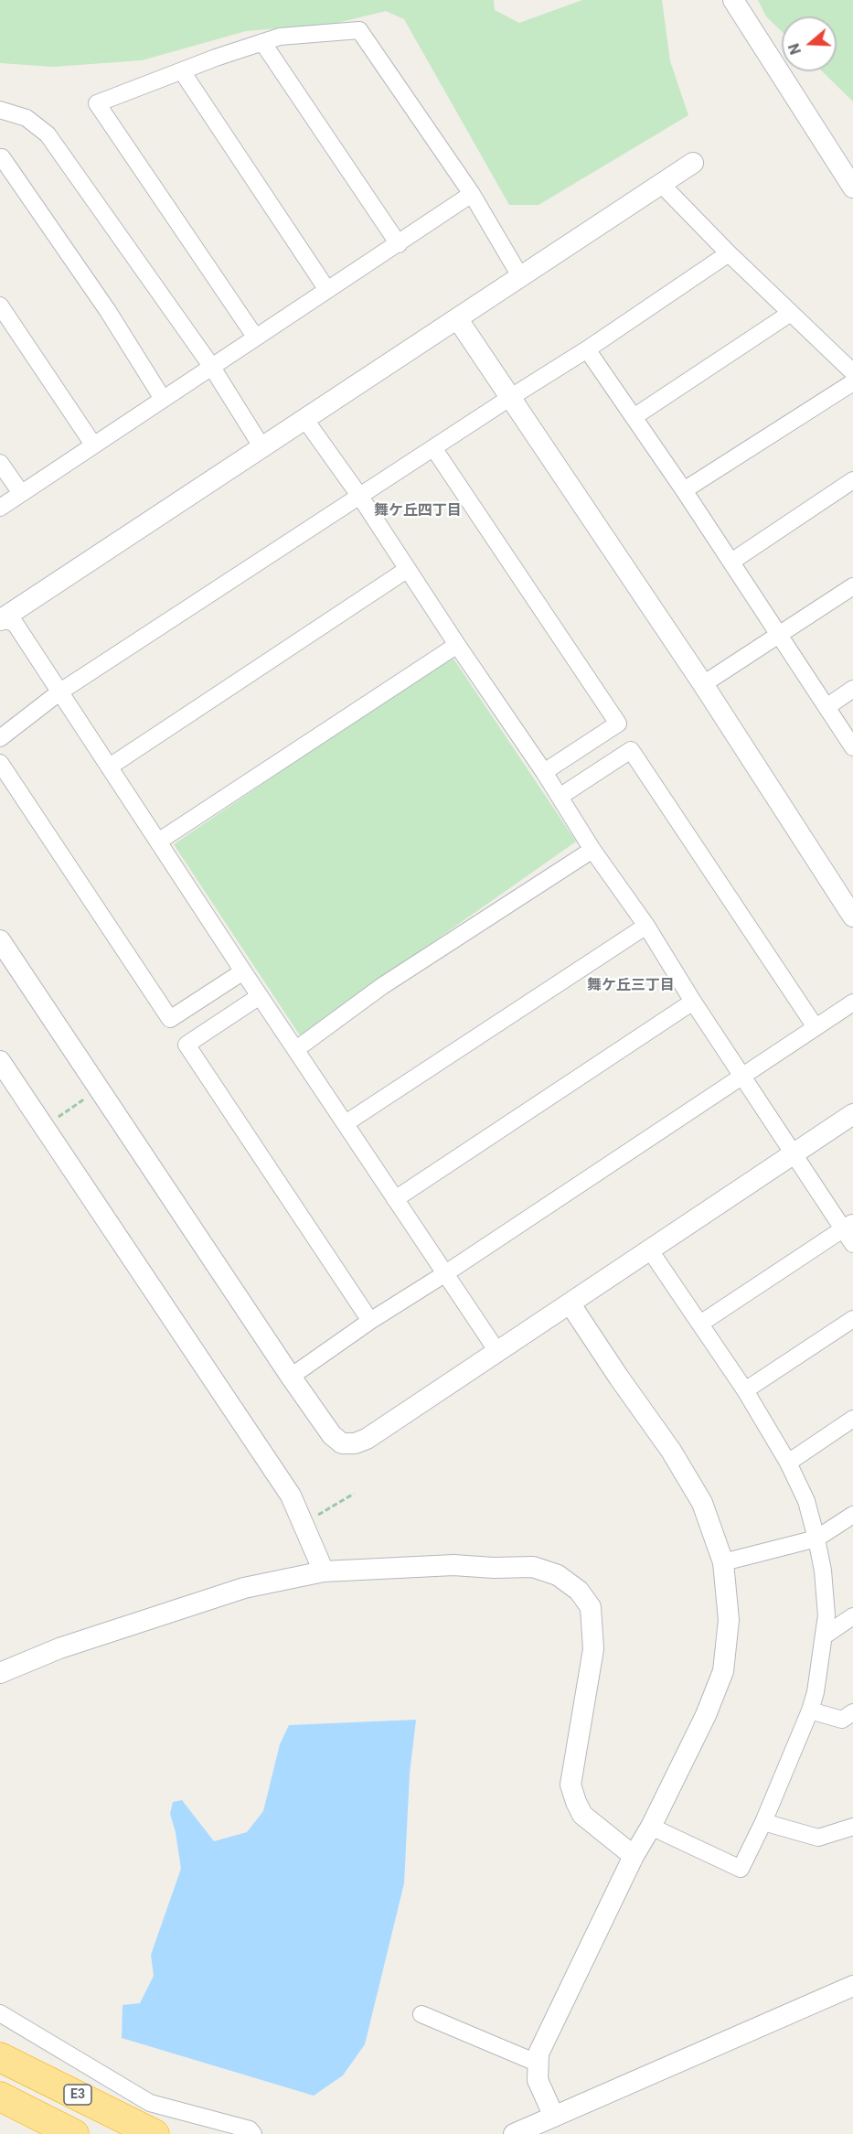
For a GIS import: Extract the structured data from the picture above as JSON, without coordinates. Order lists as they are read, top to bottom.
{
  "streets": {
    "highway": ["E3"]
  },
  "districts": ["舞ケ丘四丁目", "舞ケ丘三丁目"],
  "north": "left"
}
